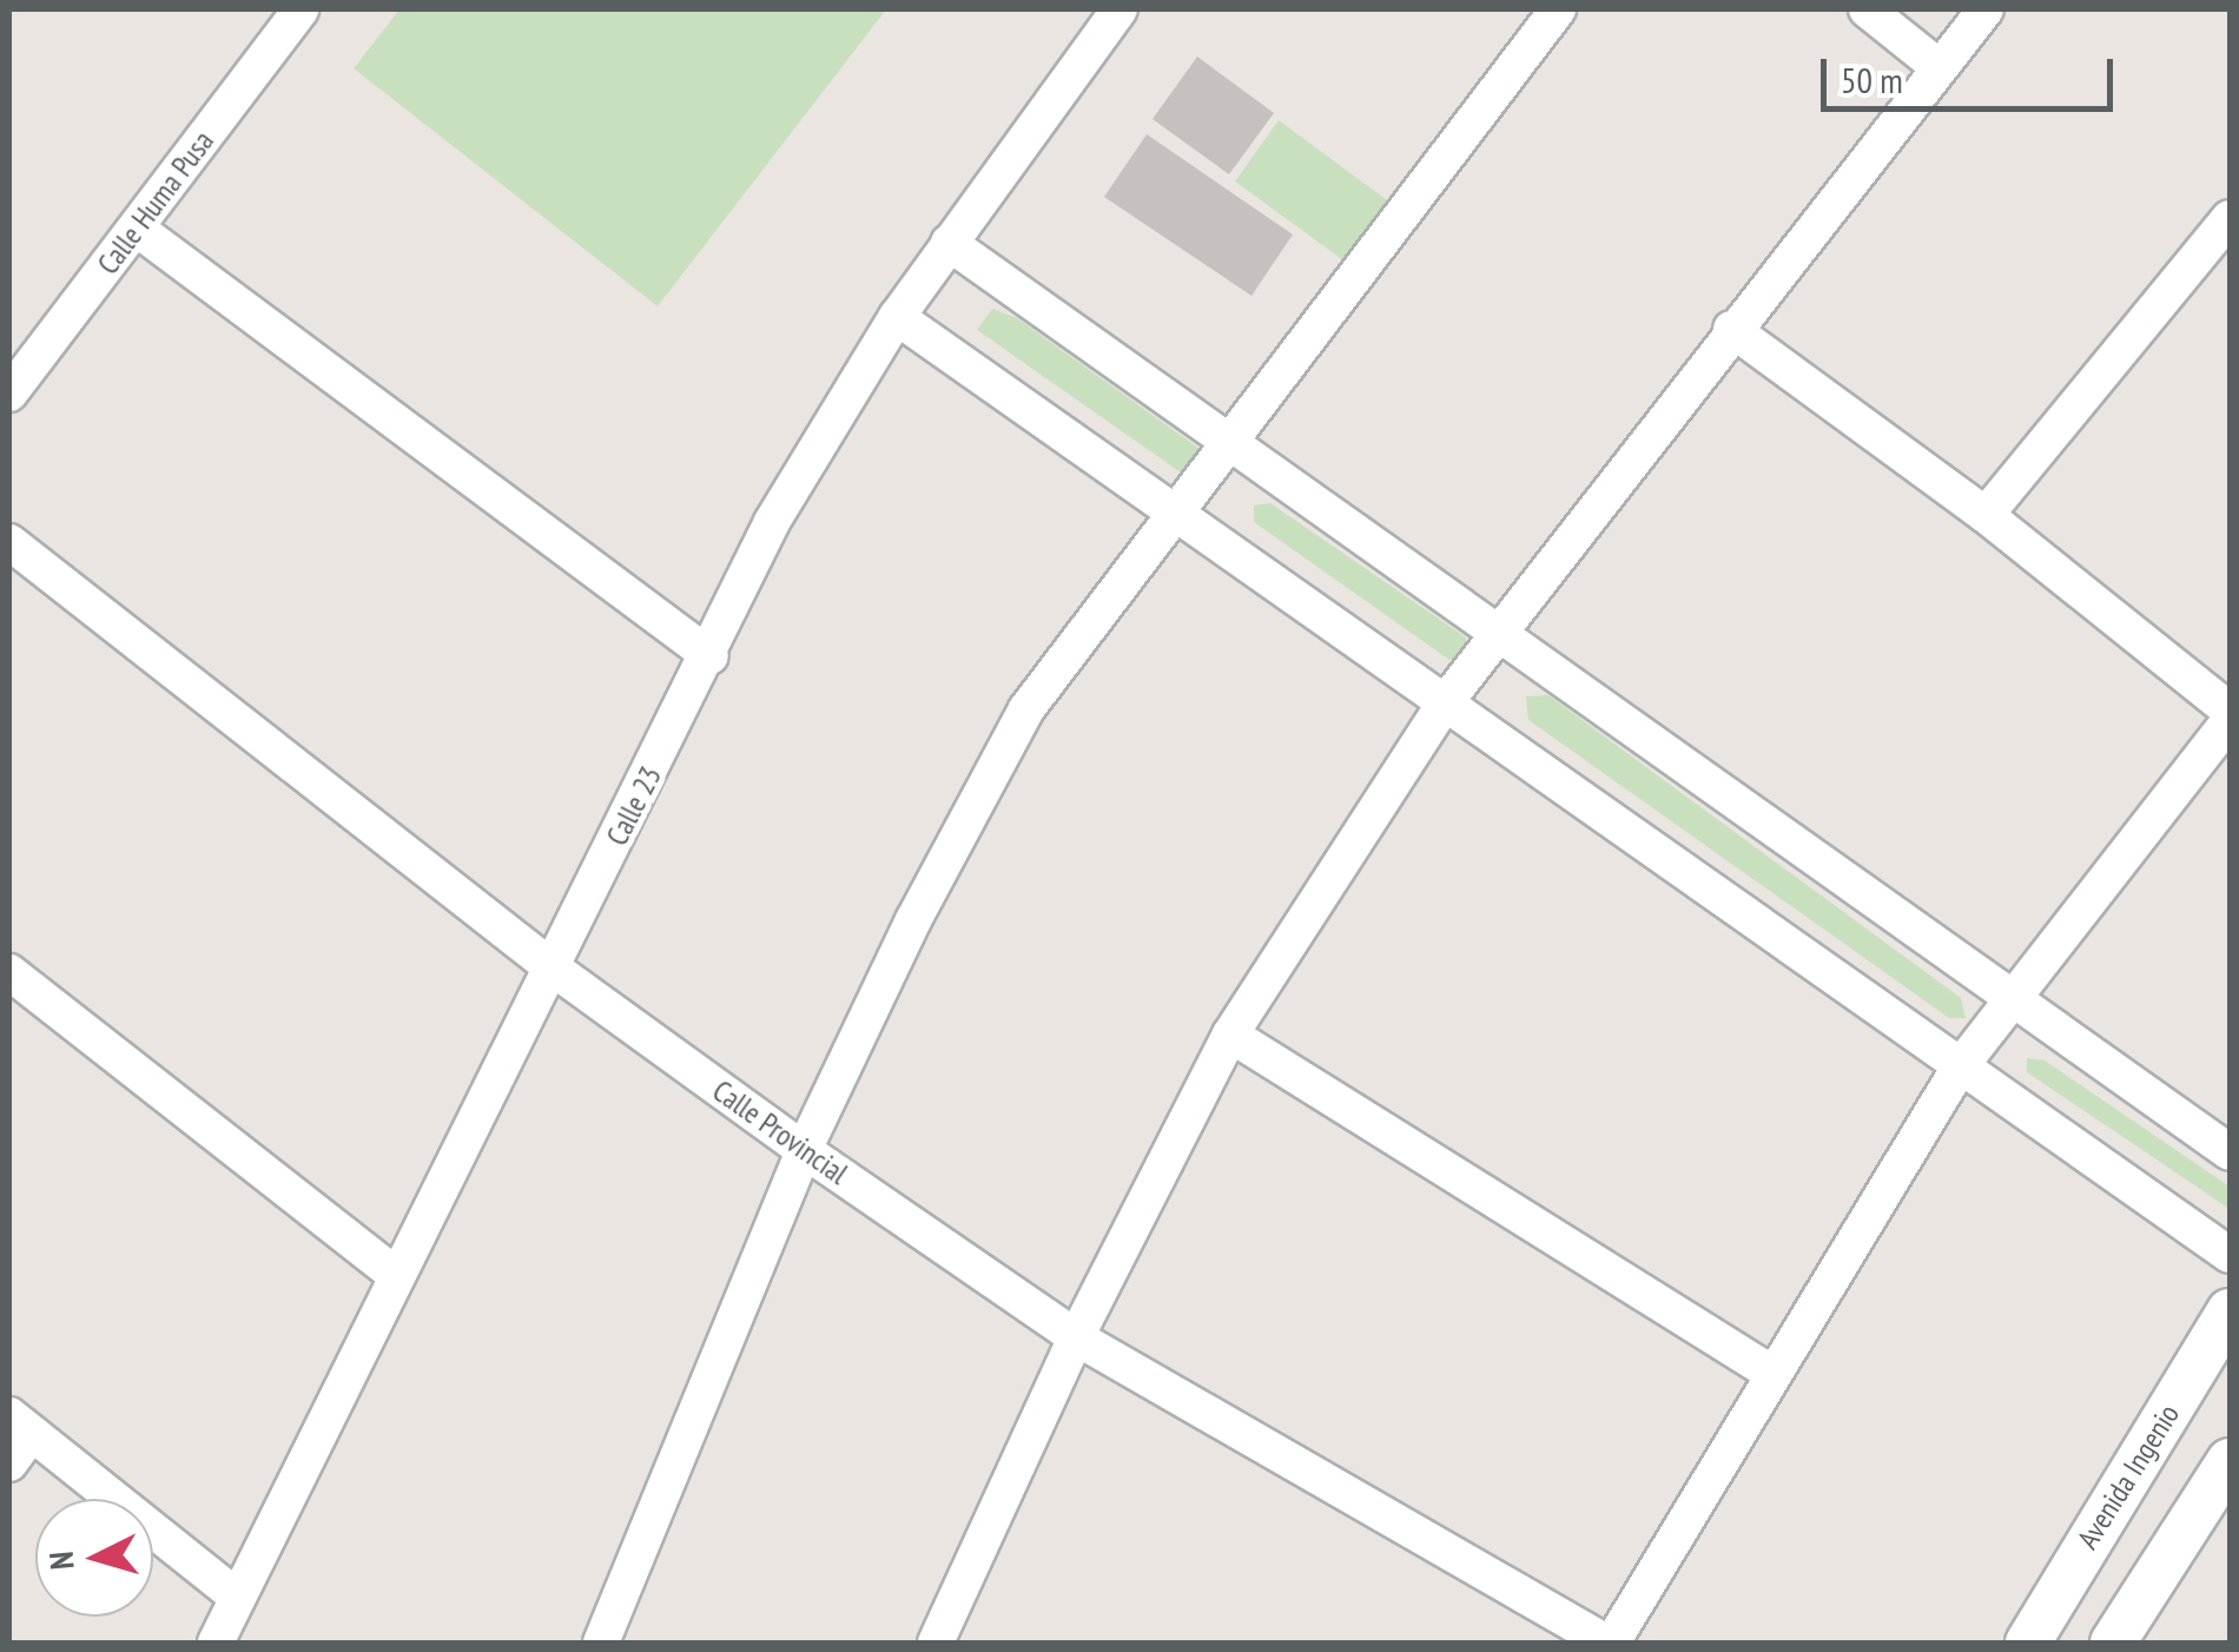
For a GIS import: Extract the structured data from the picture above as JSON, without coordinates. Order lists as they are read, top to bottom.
{
  "streets": {
    "street": [
      "Calle Huma Pusa",
      "Calle 23",
      "Calle Provincial",
      "Avenida Ingenio"
    ]
  },
  "crossings": [
    ["Calle 23", "Calle Provincial"]
  ],
  "scale_bar": "50 m",
  "north": "left"
}
